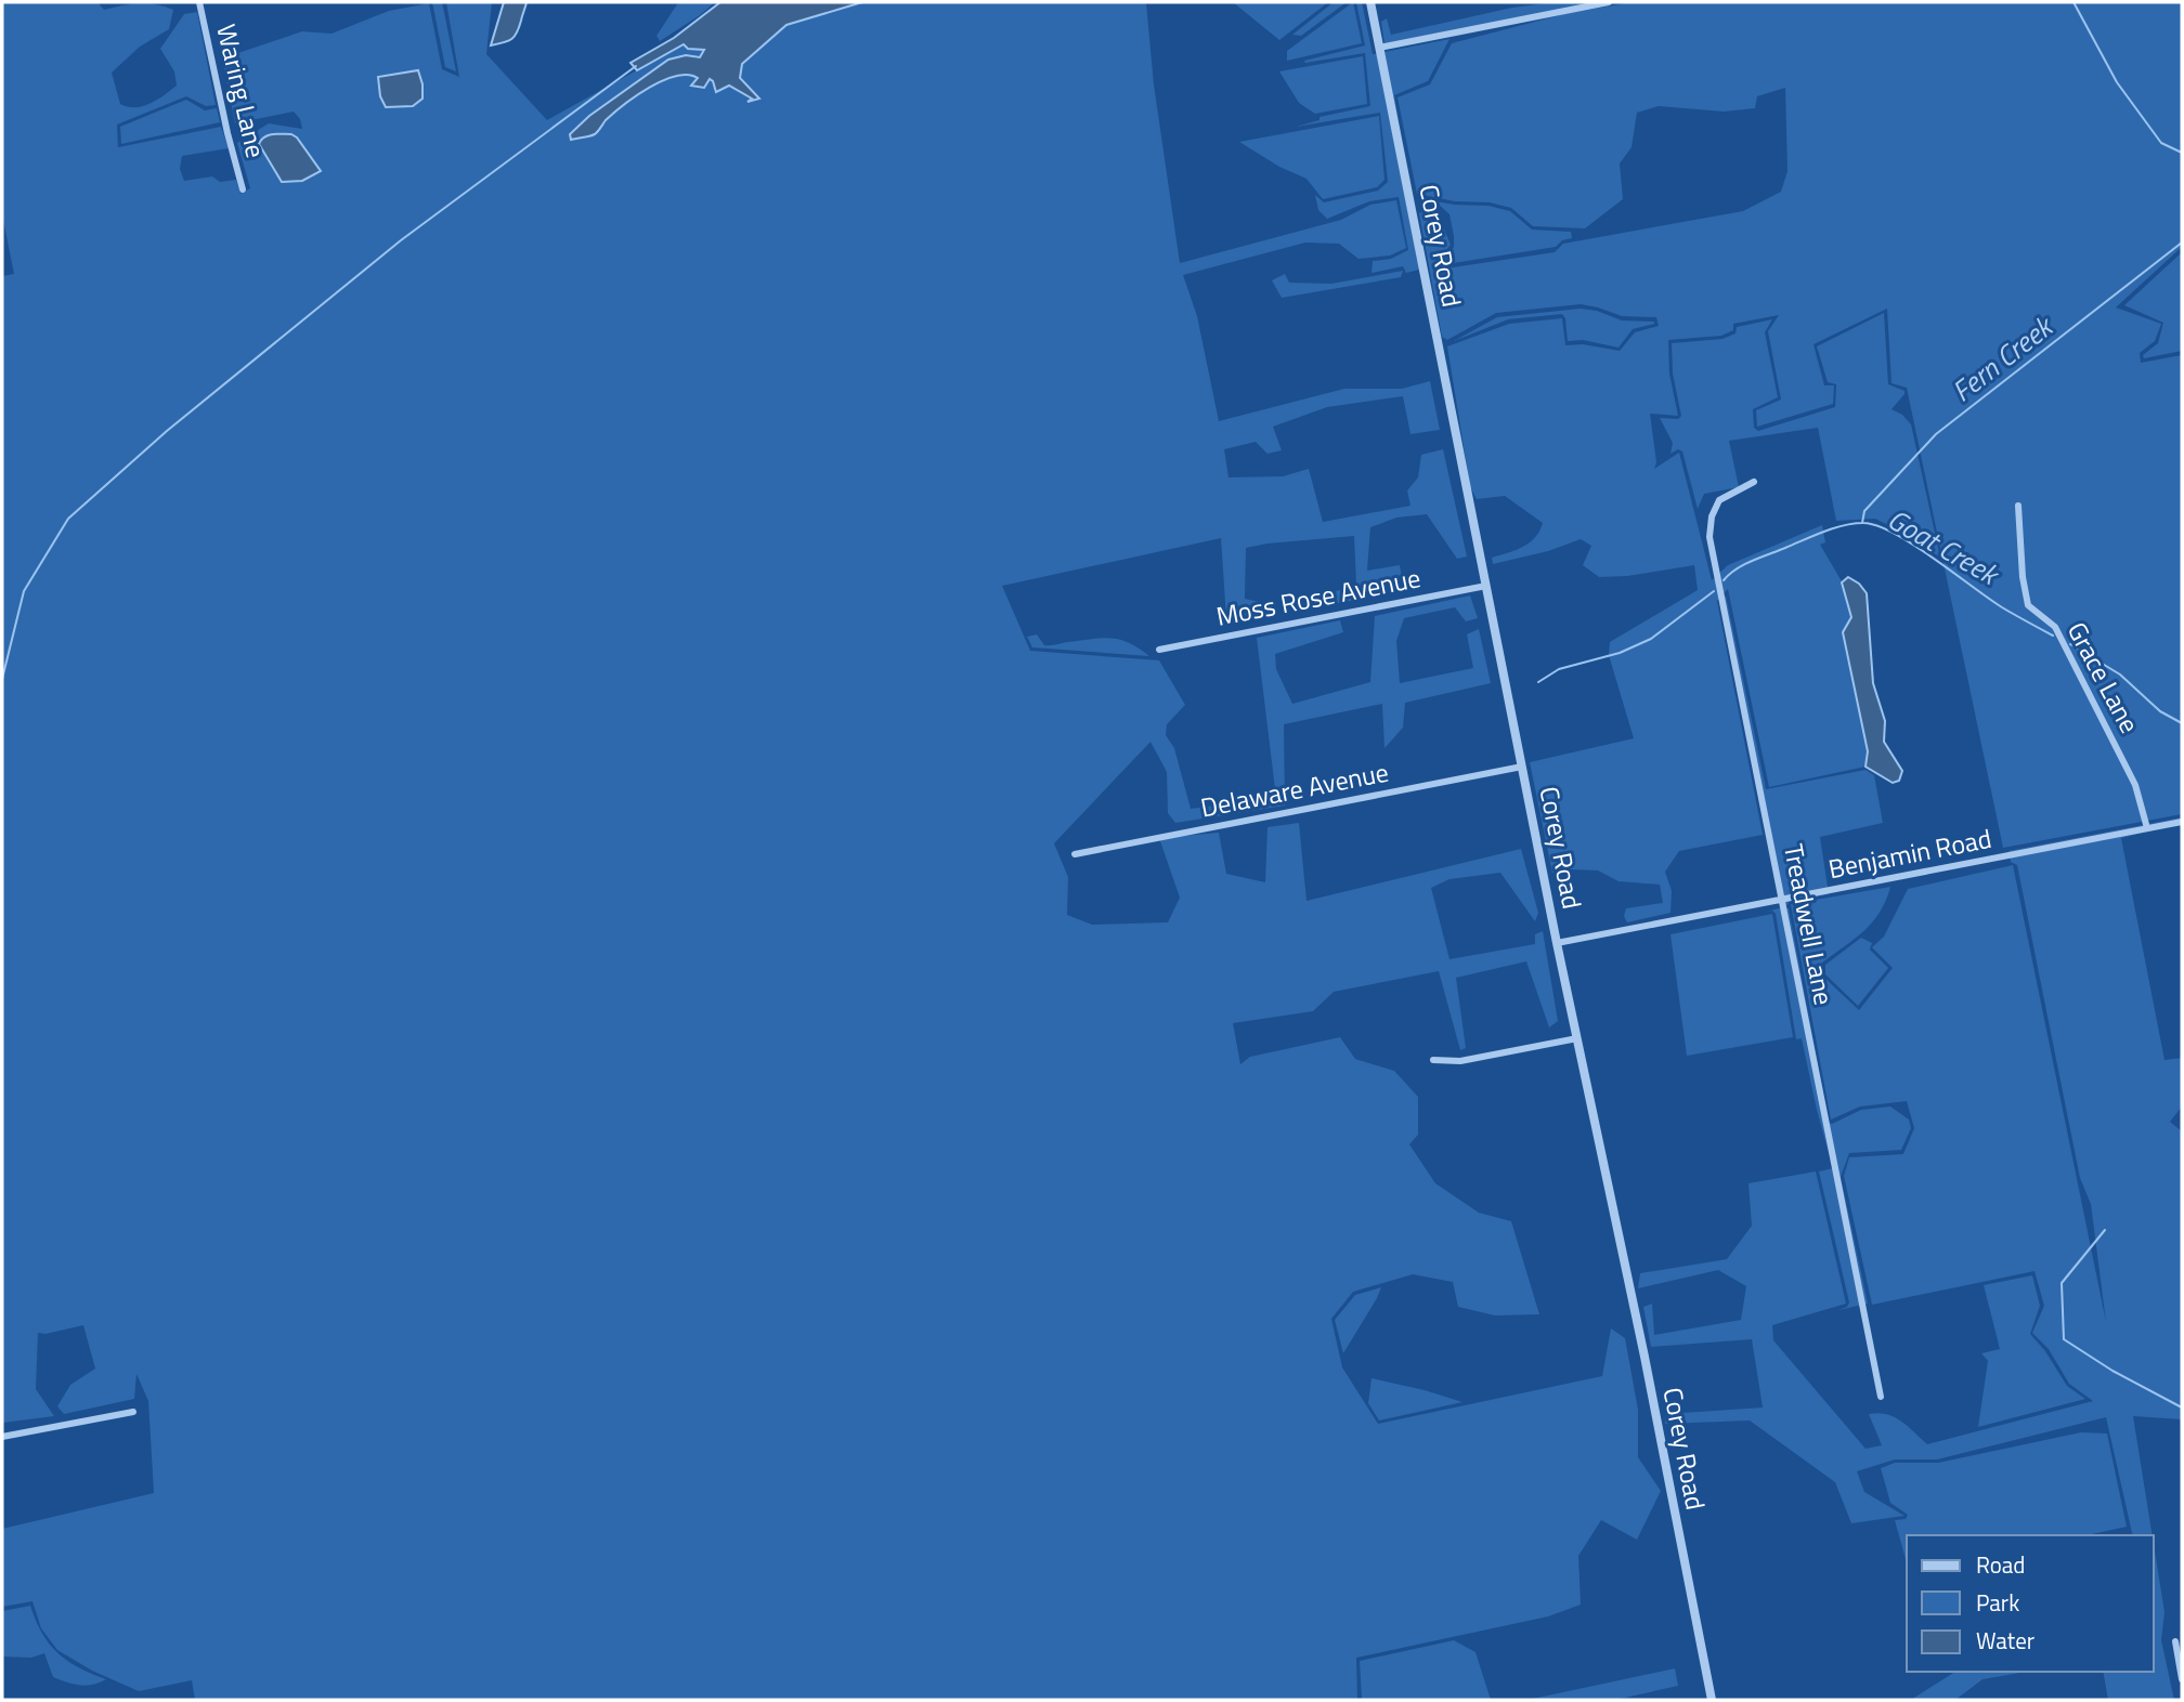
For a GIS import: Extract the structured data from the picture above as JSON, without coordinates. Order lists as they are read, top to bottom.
{
  "streets": {
    "street": [
      "Waring Lane",
      "Corey Road",
      "Moss Rose Avenue",
      "Grace Lane",
      "Delaware Avenue",
      "Benjamin Road",
      "Treadwell Lane"
    ]
  },
  "crossings": [
    ["Corey Road", "Moss Rose Avenue"],
    ["Corey Road", "Delaware Avenue"],
    ["Corey Road", "Benjamin Road"],
    ["Grace Lane", "Benjamin Road"],
    ["Benjamin Road", "Treadwell Lane"]
  ],
  "water": ["Fern Creek", "Goat Creek"],
  "legend": ["Road", "Park", "Water"]
}
